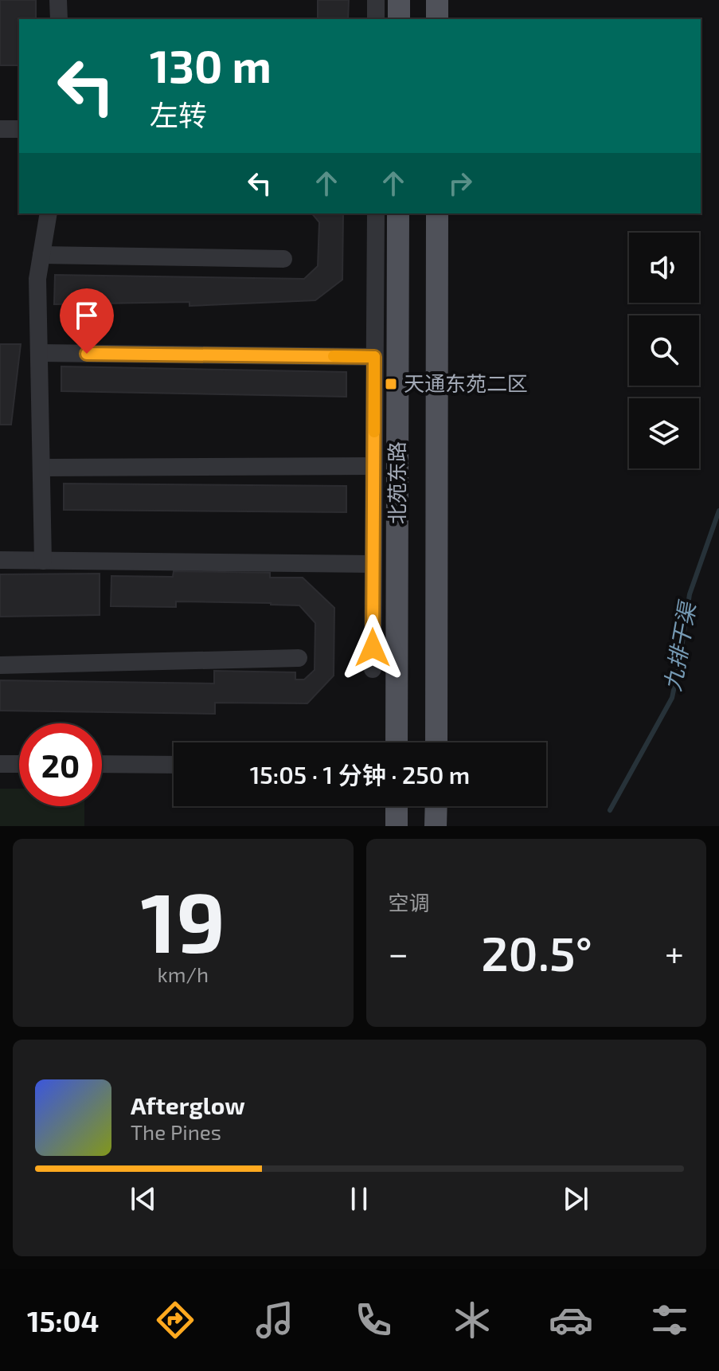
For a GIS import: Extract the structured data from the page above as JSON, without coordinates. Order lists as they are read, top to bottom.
{
  "streets": {
    "main road": ["北苑东路"]
  },
  "water": ["九排干渠"],
  "places": {
    "transit": ["天通东苑二区"]
  },
  "page": {
    "turn": ["130 m", "左转"],
    "limit": "20",
    "trip": "15:05 · 1 分钟 · 250 m",
    "tile": [
      ["19", "km/h"],
      "空调"
    ],
    "heat": ["−", "20.5°", "+"],
    "song": ["Afterglow", "The Pines"],
    "tabs": "15:04"
  }
}
